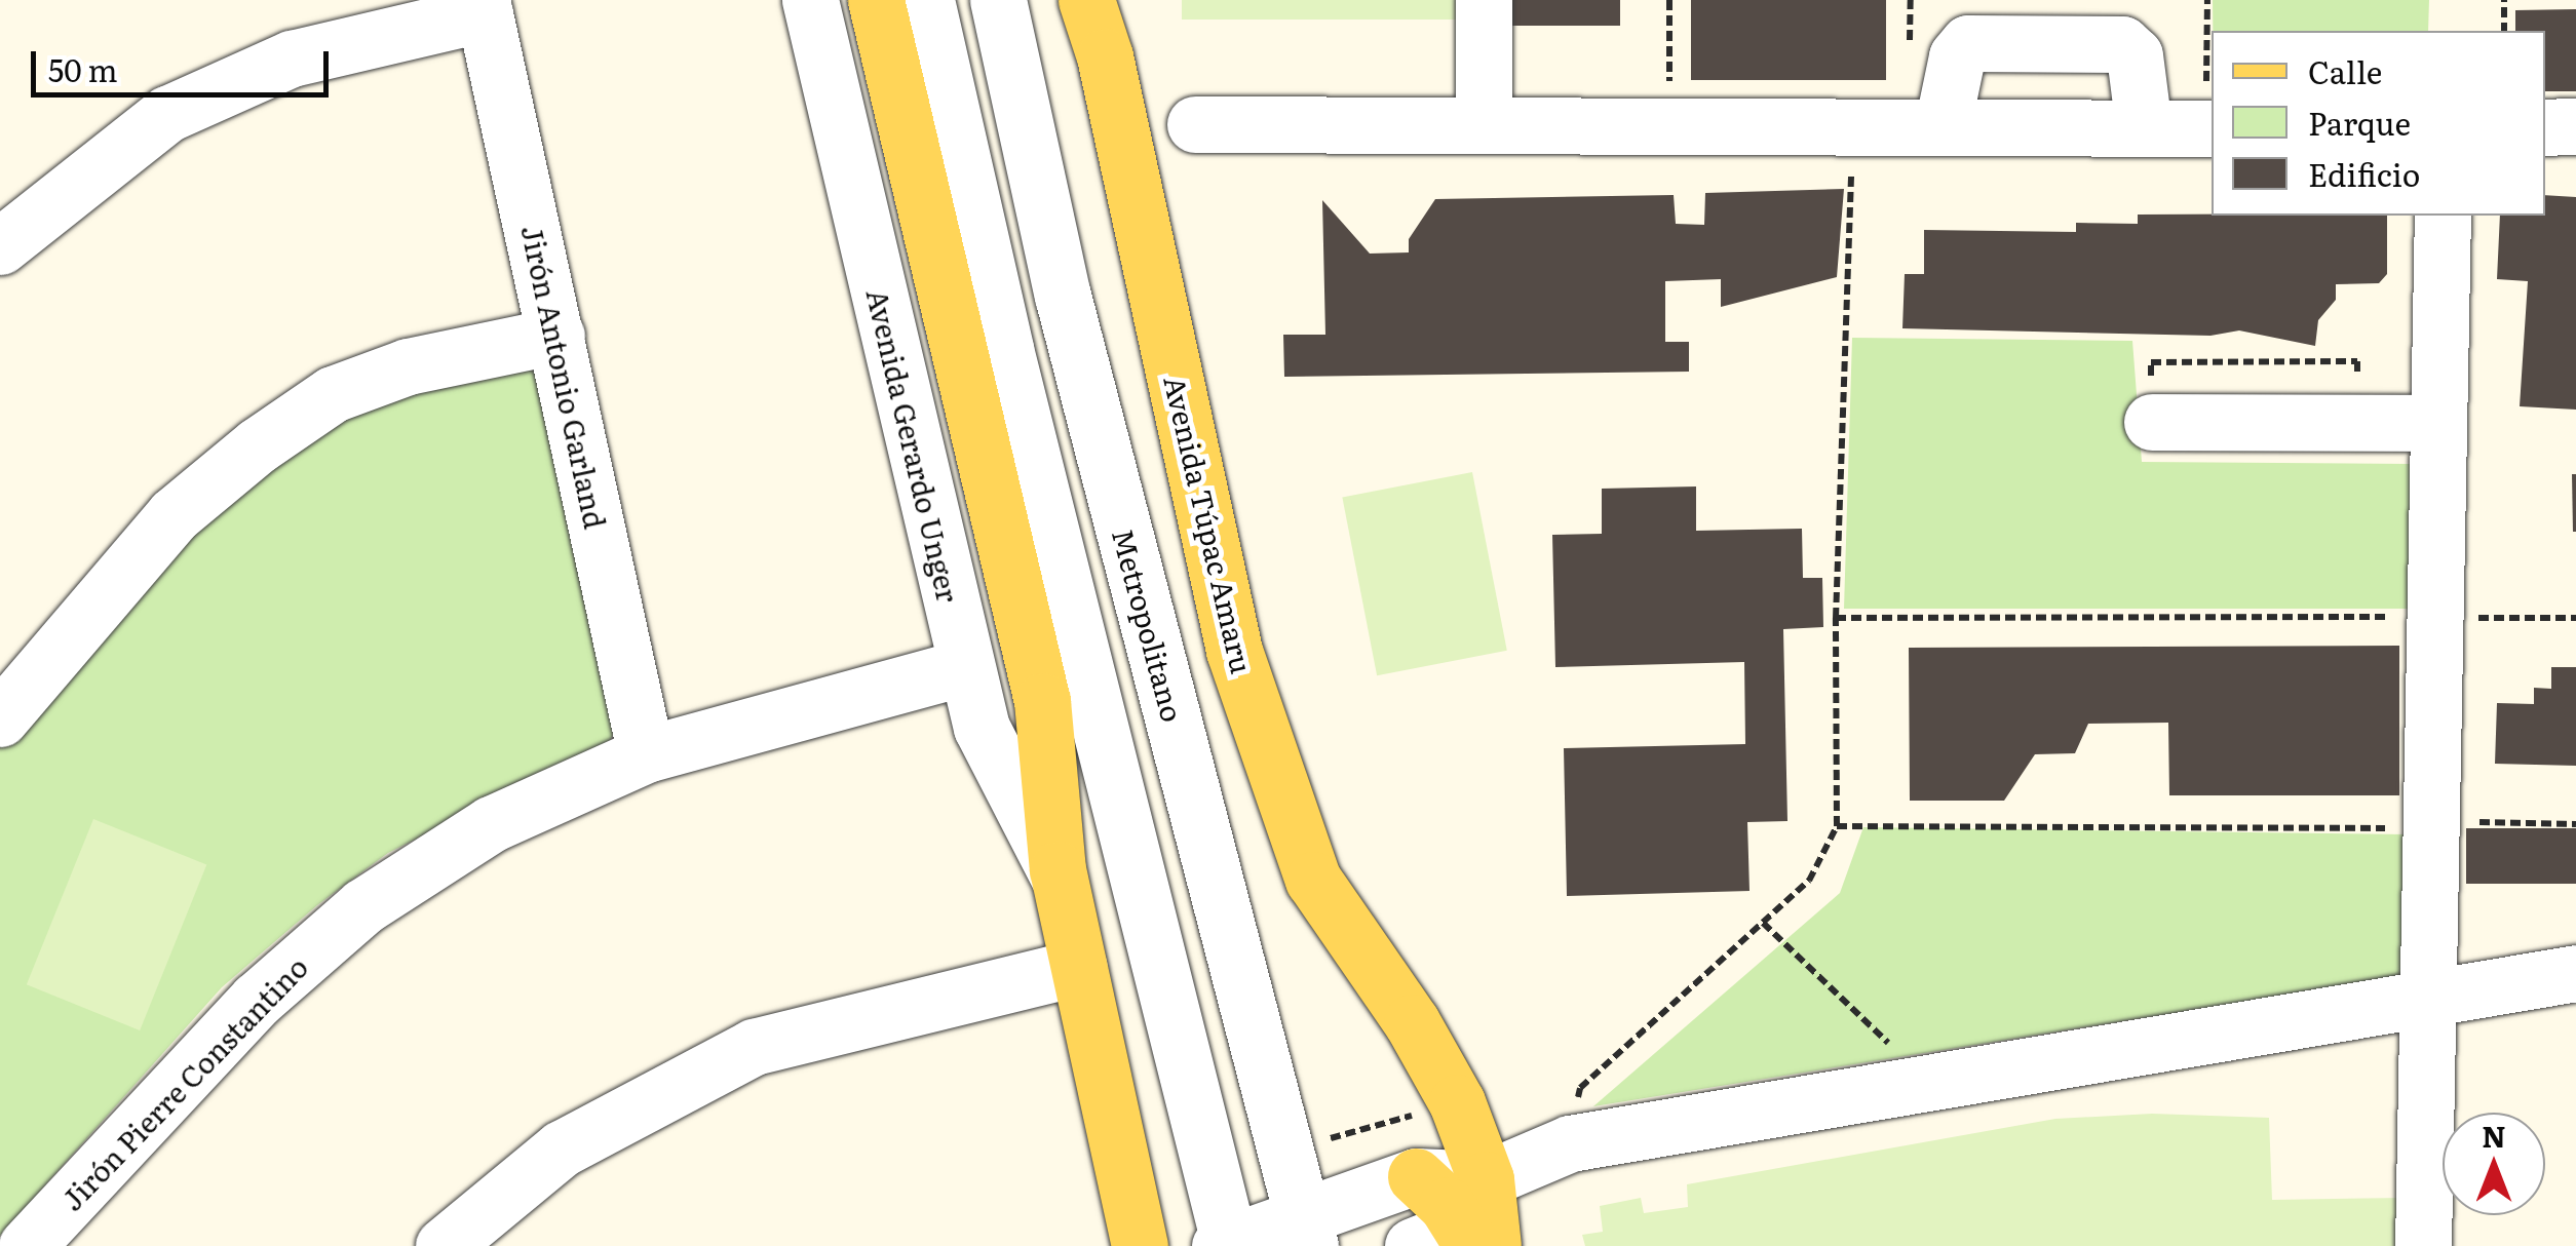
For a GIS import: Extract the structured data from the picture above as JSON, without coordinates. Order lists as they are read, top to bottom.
{
  "streets": {
    "main road": ["Avenida Túpac Amaru"],
    "street": [
      "Jirón Antonio Garland",
      "Avenida Gerardo Unger",
      "Metropolitano",
      "Jirón Pierre Constantino"
    ]
  },
  "crossings": [
    ["Jirón Antonio Garland", "Jirón Pierre Constantino"],
    ["Avenida Gerardo Unger", "Jirón Pierre Constantino"]
  ],
  "legend": ["Calle", "Parque", "Edificio"],
  "scale_bar": "50 m",
  "north": "top"
}
